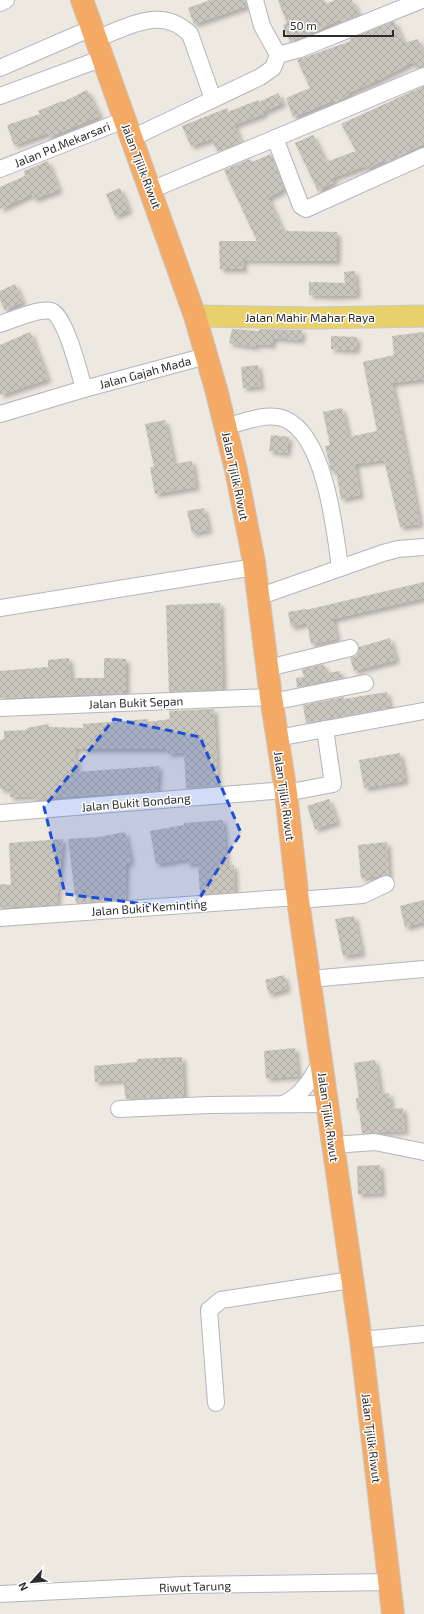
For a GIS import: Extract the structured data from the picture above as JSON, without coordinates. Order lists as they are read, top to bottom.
{
  "streets": {
    "highway": ["Jalan Tjilik Riwut"],
    "main road": ["Jalan Mahir Mahar Raya"],
    "street": [
      "Jalan Pd.Mekarsari",
      "Jalan Gajah Mada",
      "Jalan Bukit Sepan",
      "Jalan Bukit Bondang",
      "Jalan Bukit Keminting",
      "Riwut Tarung"
    ]
  },
  "crossings": [
    ["Jalan Pd.Mekarsari", "Jalan Tjilik Riwut"],
    ["Jalan Tjilik Riwut", "Jalan Mahir Mahar Raya"],
    ["Jalan Tjilik Riwut", "Jalan Gajah Mada"],
    ["Jalan Tjilik Riwut", "Jalan Bukit Sepan"],
    ["Jalan Tjilik Riwut", "Jalan Bukit Bondang"],
    ["Jalan Tjilik Riwut", "Jalan Bukit Keminting"],
    ["Jalan Tjilik Riwut", "Riwut Tarung"]
  ],
  "scale_bar": "50 m",
  "north": "bottom left"
}
